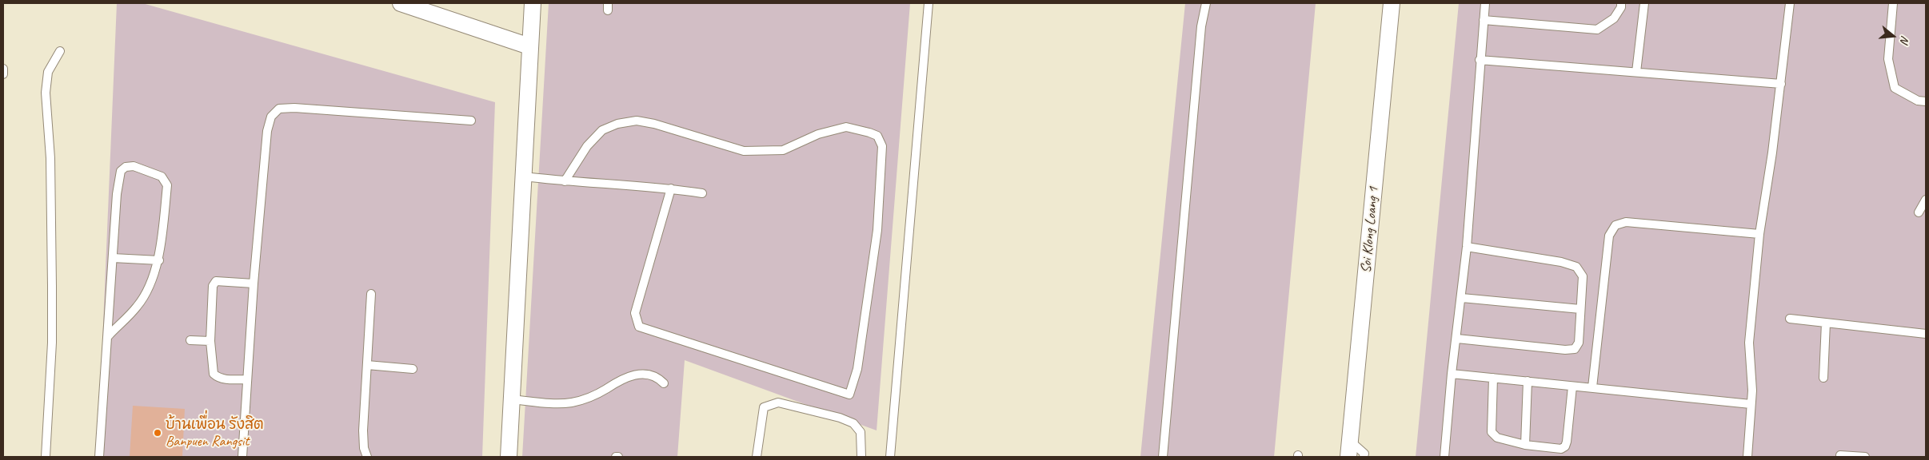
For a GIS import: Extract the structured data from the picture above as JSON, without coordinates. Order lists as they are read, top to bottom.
{
  "streets": {
    "street": ["Soi Klong Loang 1"]
  },
  "places": ["บ้านเพื่อน รังสิต Banpuen Rangsit"],
  "north": "right"
}
